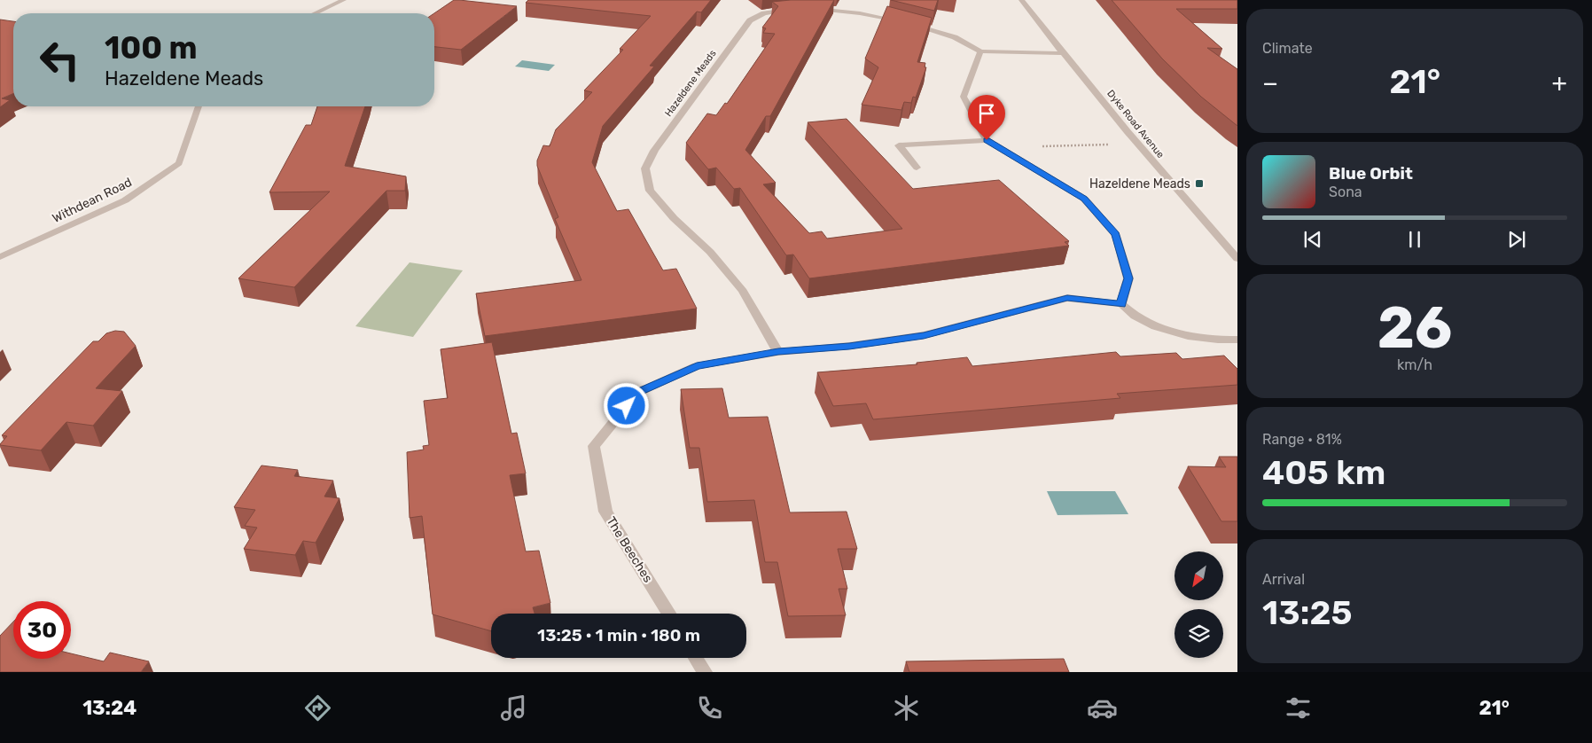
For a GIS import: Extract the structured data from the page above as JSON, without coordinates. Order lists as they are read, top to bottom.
{
  "streets": {
    "street": [
      "Hazeldene Meads",
      "Dyke Road Avenue",
      "Withdean Road",
      "The Beeches"
    ]
  },
  "crossings": [
    ["Hazeldene Meads", "The Beeches"]
  ],
  "places": {
    "transit": ["Hazeldene Meads"]
  },
  "north": "bottom left",
  "page": {
    "tile": [
      "Climate",
      ["26", "km/h"],
      ["Range · 81%", "405 km"],
      ["Arrival", "13:25"]
    ],
    "turn": ["100 m", "Hazeldene Meads"],
    "heat": ["−", "21°", "+"],
    "song": ["Blue Orbit", "Sona"],
    "limit": "30",
    "trip": "13:25 · 1 min · 180 m",
    "tabs": ["13:24", "21°"]
  }
}
